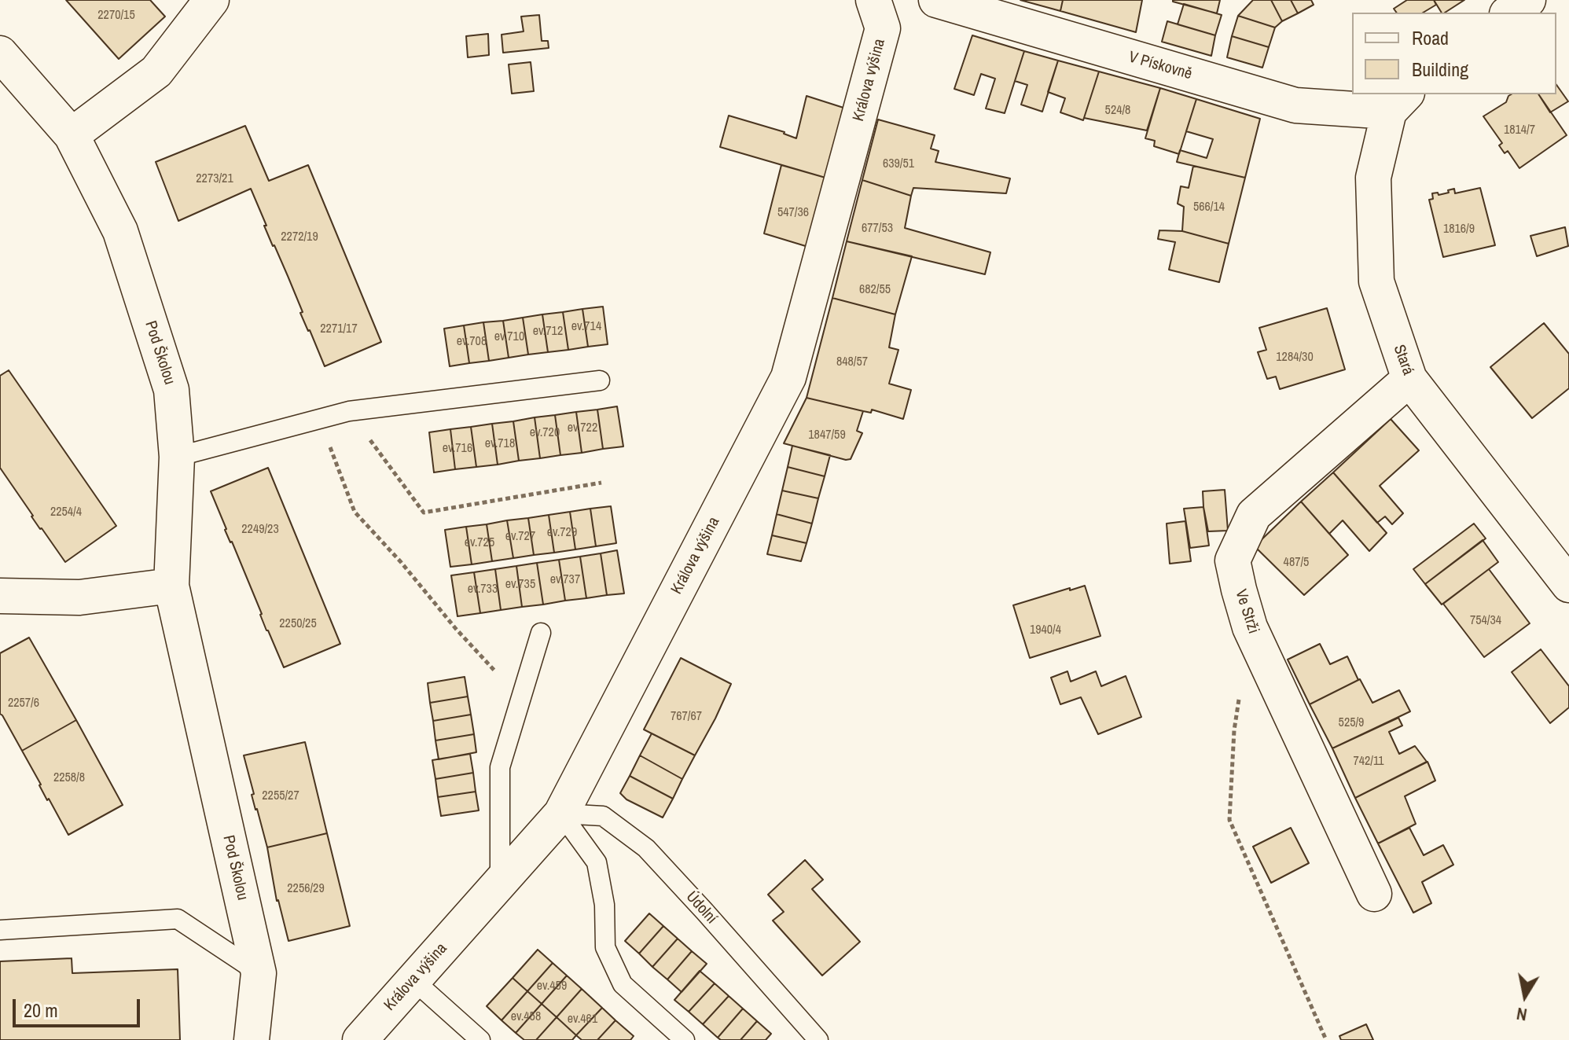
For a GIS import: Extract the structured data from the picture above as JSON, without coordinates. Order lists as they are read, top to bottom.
{
  "streets": {
    "street": [
      "V Pískovně",
      "Králova výšina",
      "Pod Školou",
      "Stará",
      "Ve Strži"
    ],
    "lane": ["Údolní"]
  },
  "crossings": [
    ["V Pískovně", "Stará"],
    ["Králova výšina", "Údolní"],
    ["Stará", "Ve Strži"]
  ],
  "house_numbers": [
    "2270/15",
    "524/8",
    "1814/7",
    "639/51",
    "2273/21",
    "566/14",
    "547/36",
    "677/53",
    "1816/9",
    "2272/19",
    "682/55",
    "ev.714",
    "2271/17",
    "ev.712",
    "ev.710",
    "ev.708",
    "1284/30",
    "848/57",
    "ev.722",
    "ev.720",
    "1847/59",
    "ev.718",
    "ev.716",
    "2254/4",
    "2249/23",
    "ev.729",
    "ev.727",
    "ev.725",
    "487/5",
    "ev.737",
    "ev.735",
    "ev.733",
    "754/34",
    "2250/25",
    "1940/4",
    "2257/6",
    "767/67",
    "525/9",
    "742/11",
    "2258/8",
    "2255/27",
    "2256/29",
    "ev.459",
    "ev.458",
    "ev.461"
  ],
  "legend": ["Road", "Building"],
  "scale_bar": "20 m",
  "north": "bottom"
}
